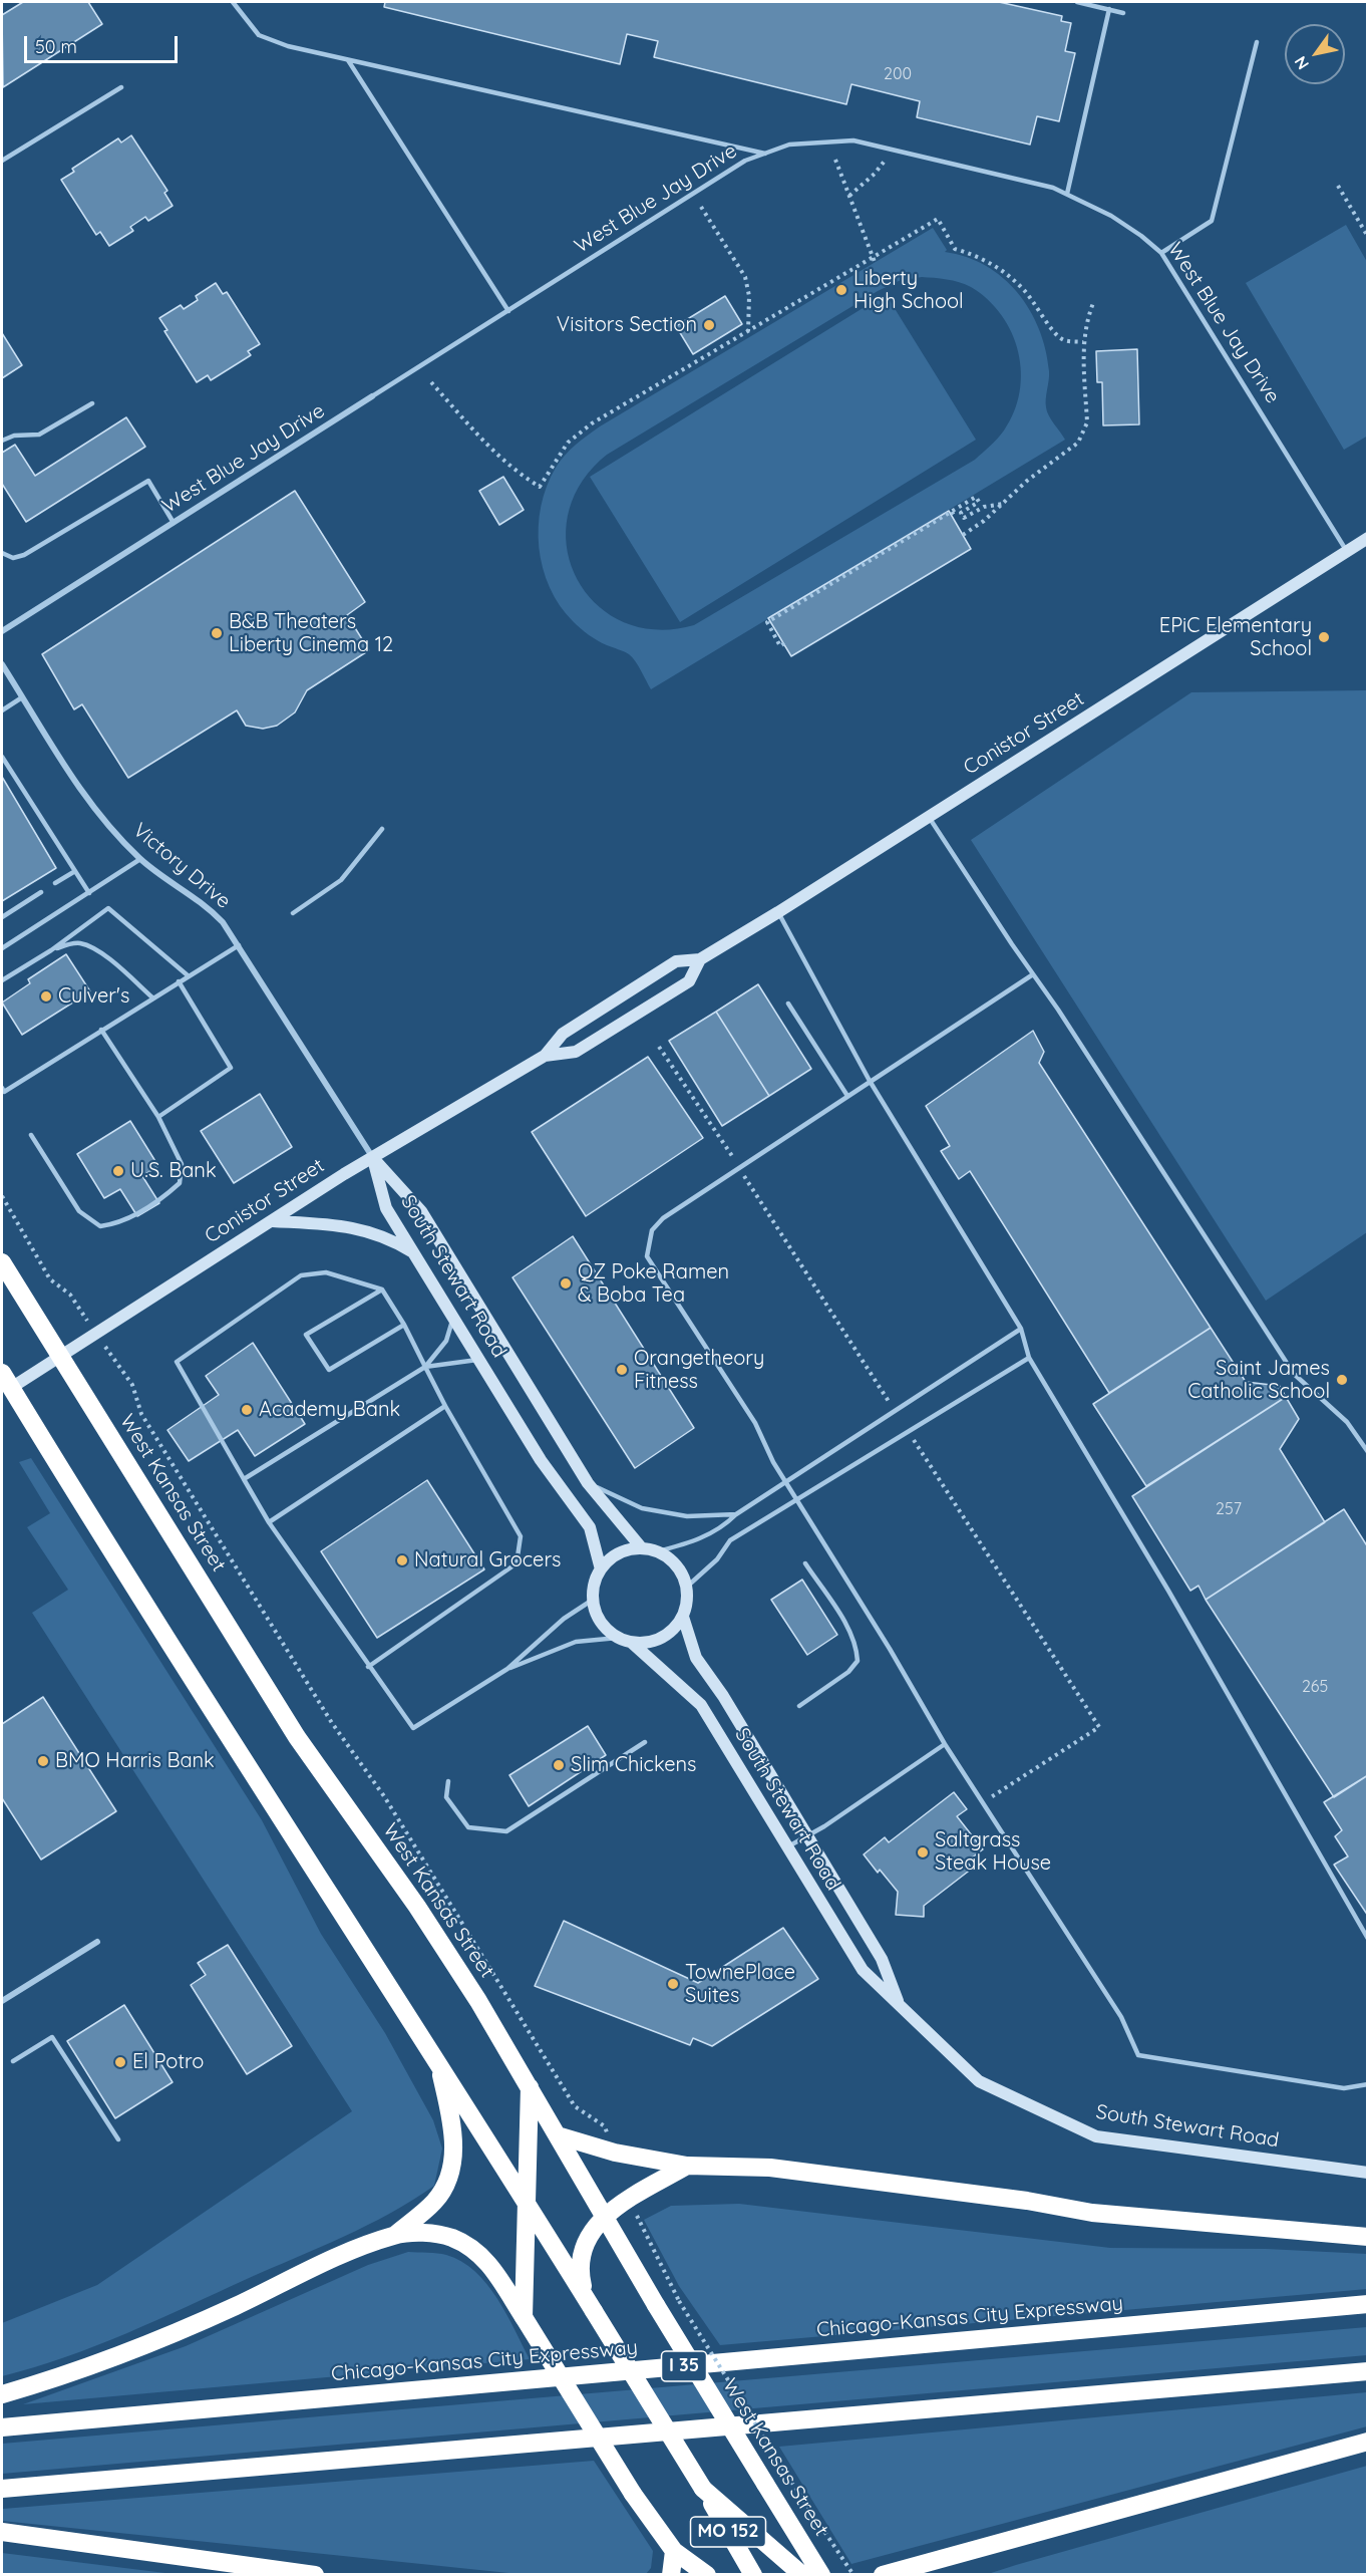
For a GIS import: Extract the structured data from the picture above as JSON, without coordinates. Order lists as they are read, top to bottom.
{
  "streets": {
    "highway": [
      "West Kansas Street",
      "Chicago-Kansas City Expressway",
      "I 35",
      "MO 152"
    ],
    "street": [
      "West Blue Jay Drive",
      "Conistor Street",
      "Victory Drive",
      "South Stewart Road"
    ]
  },
  "crossings": [
    ["West Blue Jay Drive", "Conistor Street"],
    ["Conistor Street", "Victory Drive"],
    ["Conistor Street", "South Stewart Road"],
    ["Conistor Street", "West Kansas Street"],
    ["Victory Drive", "South Stewart Road"]
  ],
  "places": [
    "Liberty High School",
    "Visitors Section",
    "B&B Theaters Liberty Cinema 12",
    "EPiC Elementary School",
    "Culver's",
    "U.S. Bank",
    "QZ Poke Ramen & Boba Tea",
    "Orangetheory Fitness",
    "Saint James Catholic School",
    "Academy Bank",
    "Natural Grocers",
    "BMO Harris Bank",
    "Slim Chickens",
    "Saltgrass Steak House",
    "TownePlace Suites",
    "El Potro"
  ],
  "house_numbers": ["200", "257", "265"],
  "scale_bar": "50 m",
  "north": "bottom left"
}
